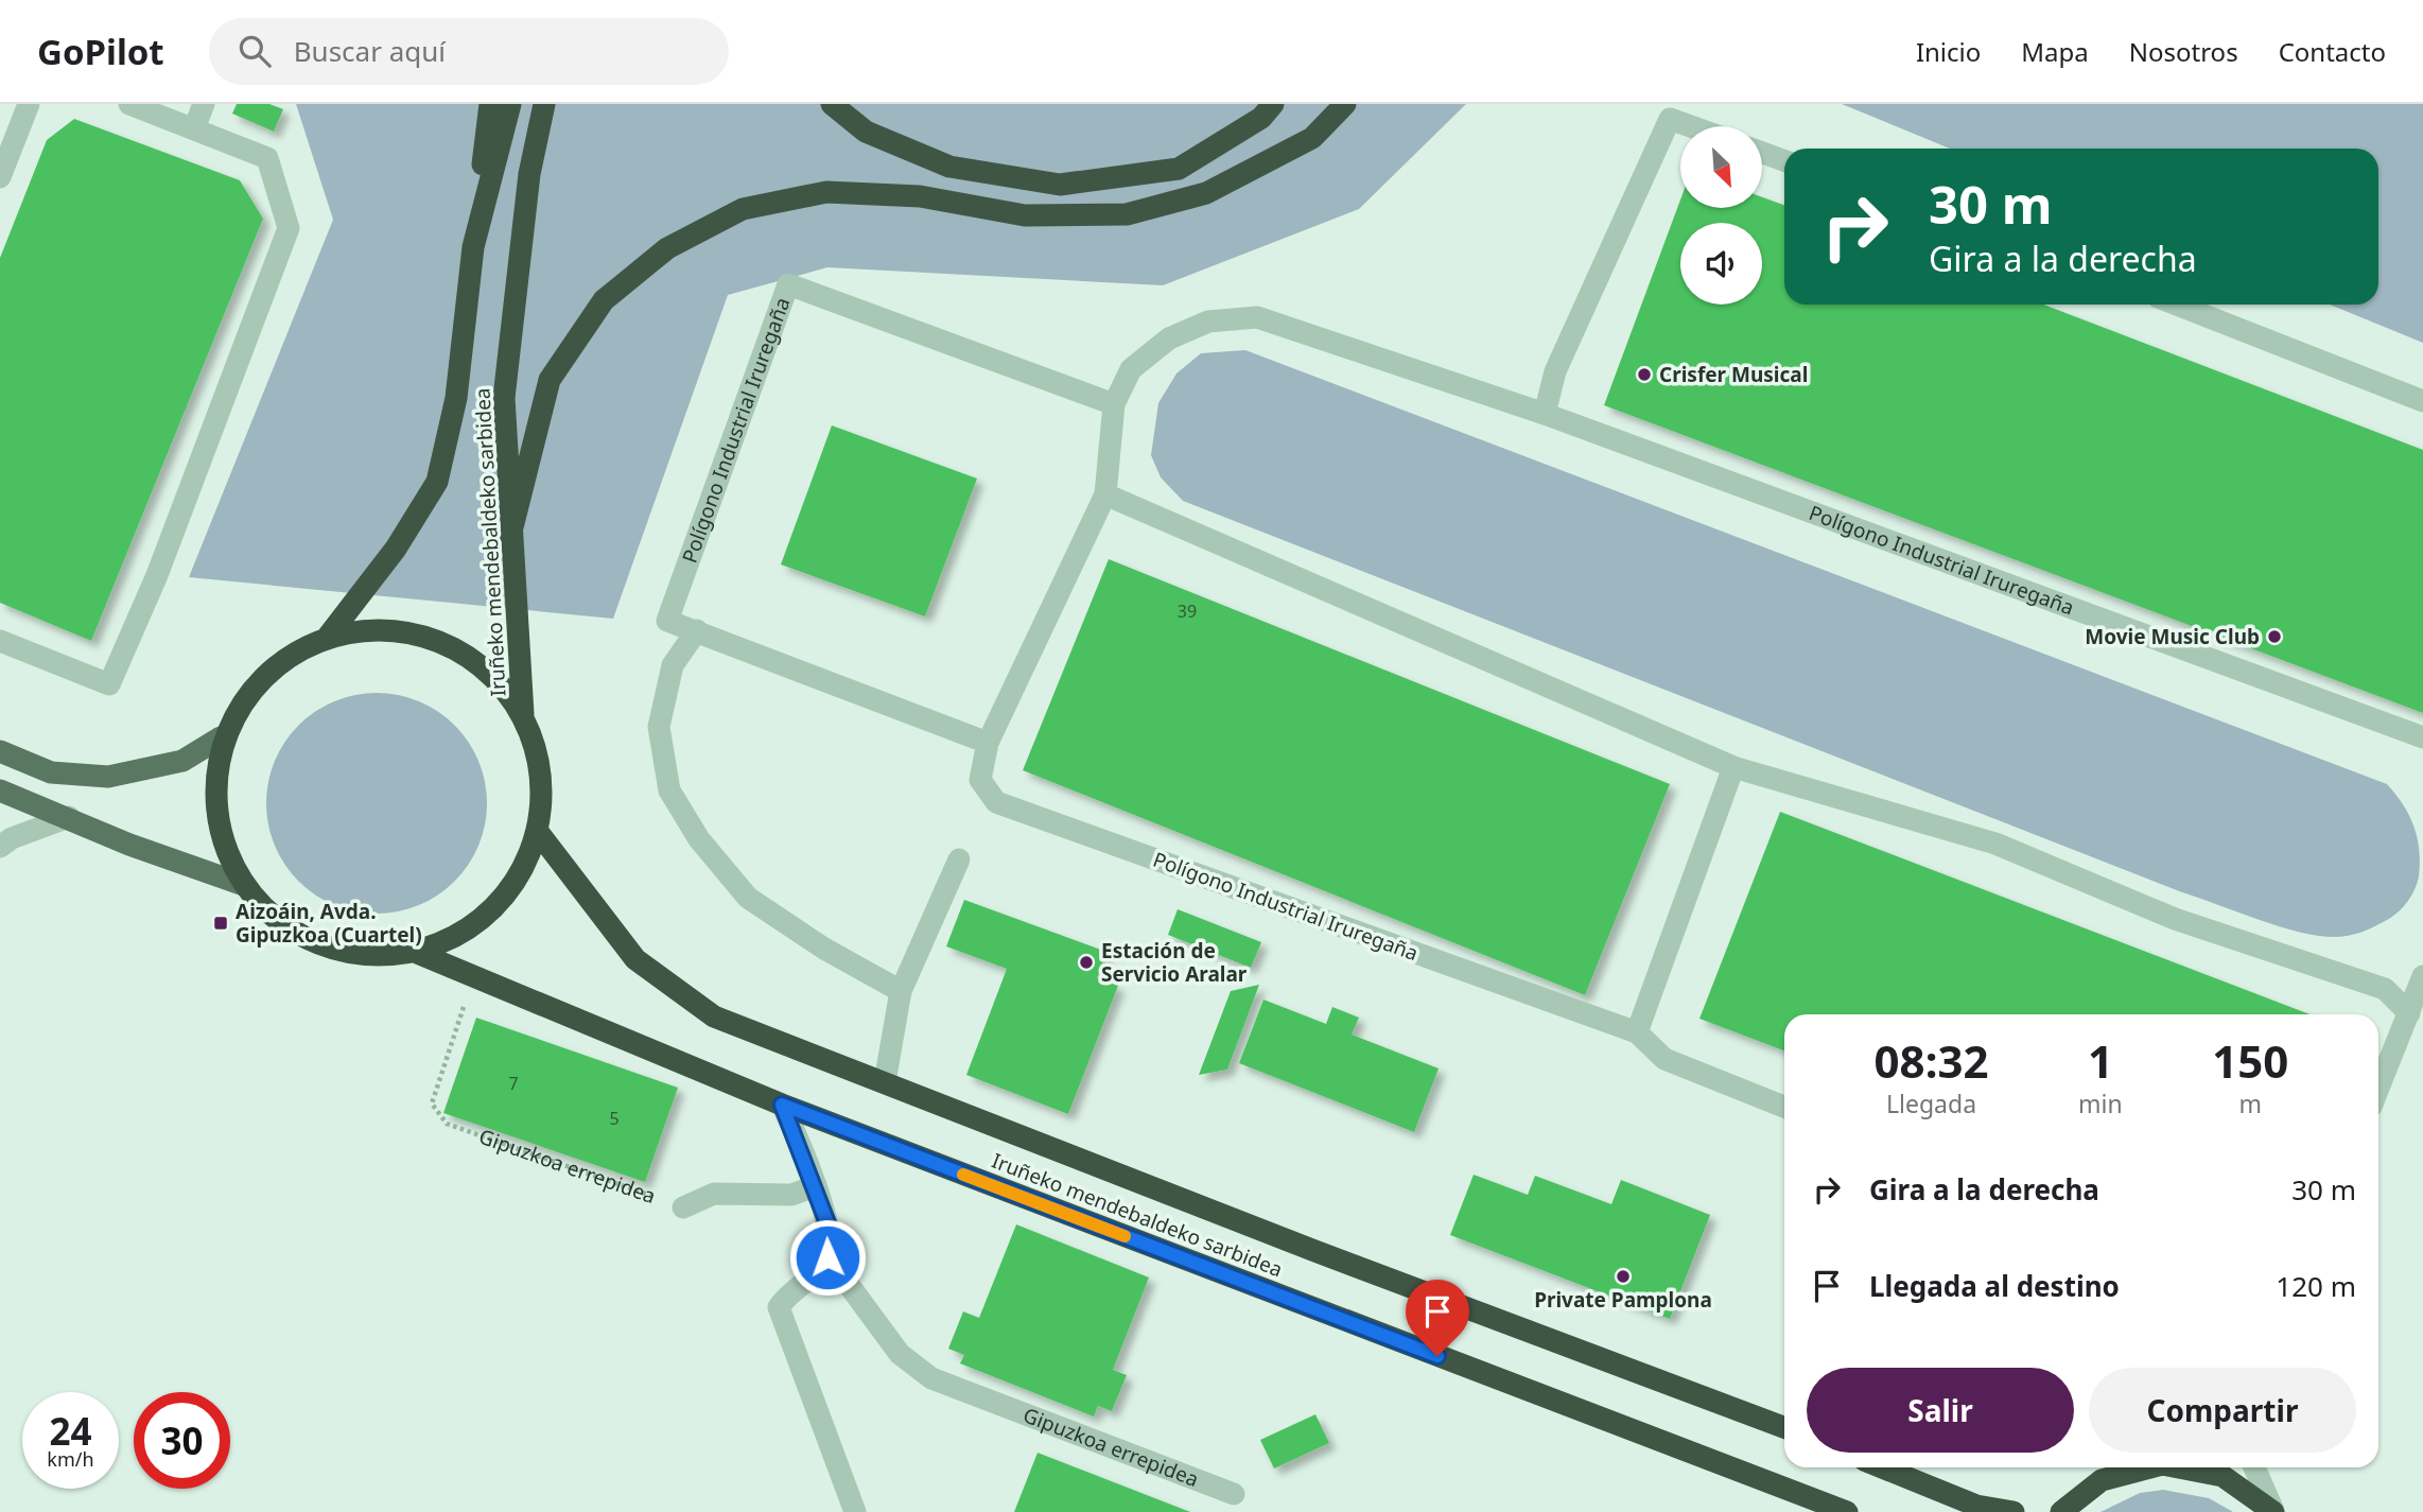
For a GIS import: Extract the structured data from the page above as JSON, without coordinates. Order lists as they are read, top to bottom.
{
  "streets": {
    "highway": ["Iruñeko mendebaldeko sarbidea"],
    "street": ["Polígono Industrial Iruregaña", "Gipuzkoa errepidea"]
  },
  "places": {
    "other": [
      "Crisfer Musical",
      "Movie Music Club",
      "Estación de Servicio Aralar",
      "Private Pamplona"
    ],
    "transit": ["Aizoáin, Avda. Gipuzkoa (Cuartel)"]
  },
  "house_numbers": ["39", "7", "5"],
  "north": "bottom right",
  "page": {
    "header": "GoPilot",
    "search": "Buscar aquí",
    "nav": [
      "Inicio",
      "Mapa",
      "Nosotros",
      "Contacto"
    ],
    "turn": ["30 m", "Gira a la derecha"],
    "eta": [
      "08:32",
      "Llegada",
      "1",
      "min",
      "150",
      "m"
    ],
    "list": [
      {
        "name": "Gira a la derecha",
        "value": "30 m"
      },
      {
        "name": "Llegada al destino",
        "value": "120 m"
      }
    ],
    "buttons": ["Salir", "Compartir"],
    "speed": "24 km/h",
    "limit": "30"
  }
}
